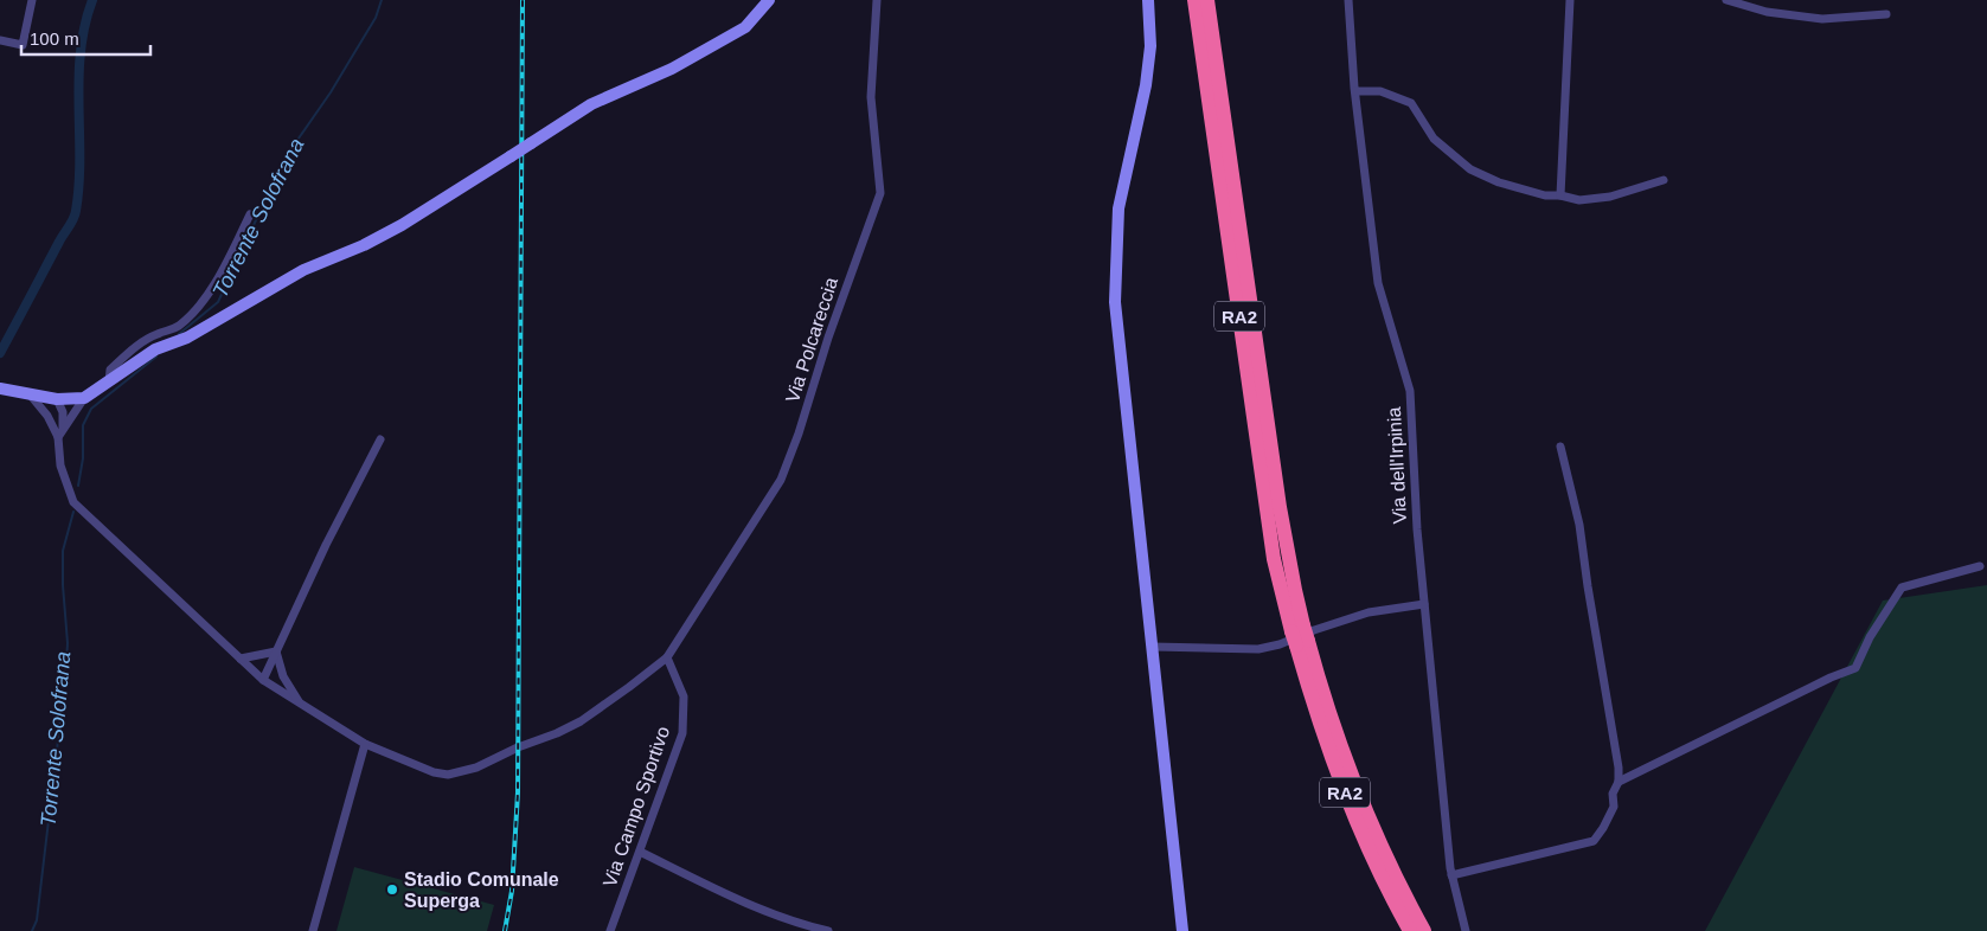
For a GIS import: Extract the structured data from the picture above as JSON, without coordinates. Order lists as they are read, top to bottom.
{
  "streets": {
    "highway": ["RA2"],
    "street": ["Via Polcareccia", "Via dell'Irpinia", "Via Campo Sportivo"]
  },
  "crossings": [
    ["Via Polcareccia", "Via Campo Sportivo"]
  ],
  "water": ["Torrente Solofrana"],
  "places": ["Stadio Comunale Superga"],
  "scale_bar": "100 m"
}
